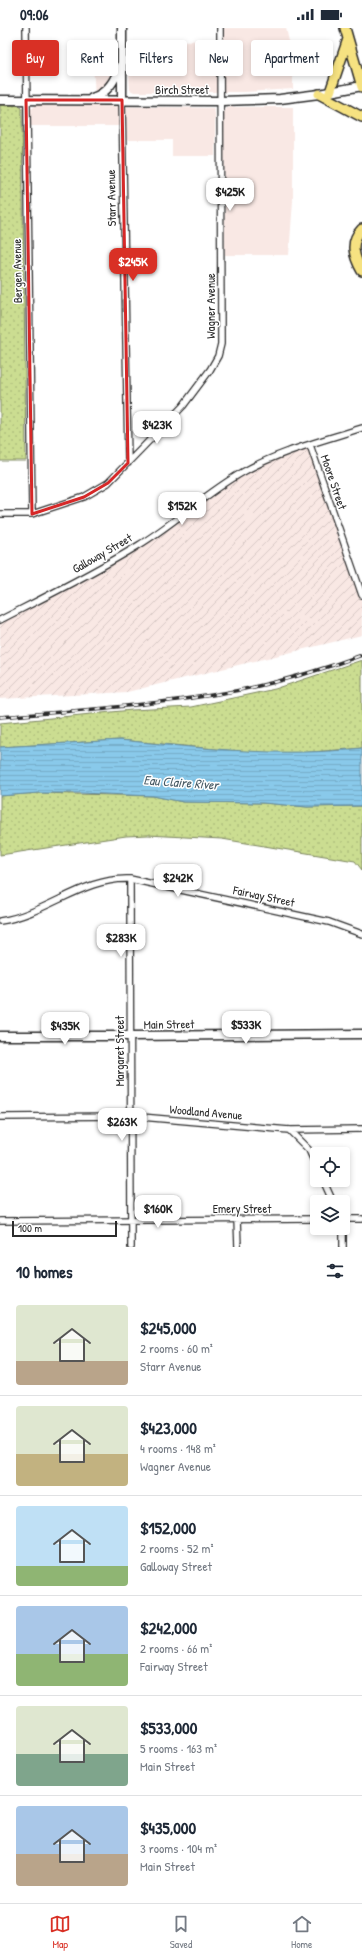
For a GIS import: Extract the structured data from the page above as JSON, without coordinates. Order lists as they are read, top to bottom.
{
  "streets": {
    "street": [
      "Birch Street",
      "Starr Avenue",
      "Bergen Avenue",
      "Wagner Avenue",
      "Moore Street",
      "Galloway Street",
      "Fairway Street",
      "Main Street",
      "Margaret Street",
      "Woodland Avenue",
      "Emery Street"
    ]
  },
  "crossings": [
    ["Birch Street", "Starr Avenue"],
    ["Birch Street", "Bergen Avenue"],
    ["Birch Street", "Wagner Avenue"],
    ["Starr Avenue", "Wagner Avenue"],
    ["Bergen Avenue", "Wagner Avenue"],
    ["Moore Street", "Galloway Street"],
    ["Fairway Street", "Margaret Street"],
    ["Main Street", "Margaret Street"],
    ["Margaret Street", "Woodland Avenue"],
    ["Margaret Street", "Emery Street"]
  ],
  "water": ["Eau Claire River"],
  "scale_bar": "100 m",
  "page": {
    "status": "09:06",
    "chip": [
      "Buy",
      "Rent",
      "Filters",
      "New",
      "Apartment"
    ],
    "price": [
      "$425K",
      "$245K",
      "$423K",
      "$152K",
      "$242K",
      "$283K",
      "$533K",
      "$435K",
      "$263K",
      "$160K"
    ],
    "scale": "100 m",
    "heading": "10 homes",
    "list": [
      {
        "name": "$245,000",
        "note": "2 rooms · 60 m² · Starr Avenue"
      },
      {
        "name": "$423,000",
        "note": "4 rooms · 148 m² · Wagner Avenue"
      },
      {
        "name": "$152,000",
        "note": "2 rooms · 52 m² · Galloway Street"
      },
      {
        "name": "$242,000",
        "note": "2 rooms · 66 m² · Fairway Street"
      },
      {
        "name": "$533,000",
        "note": "5 rooms · 163 m² · Main Street"
      },
      {
        "name": "$435,000",
        "note": "3 rooms · 104 m² · Main Street"
      }
    ],
    "tabs": ["Map", "Saved", "Home"]
  }
}
